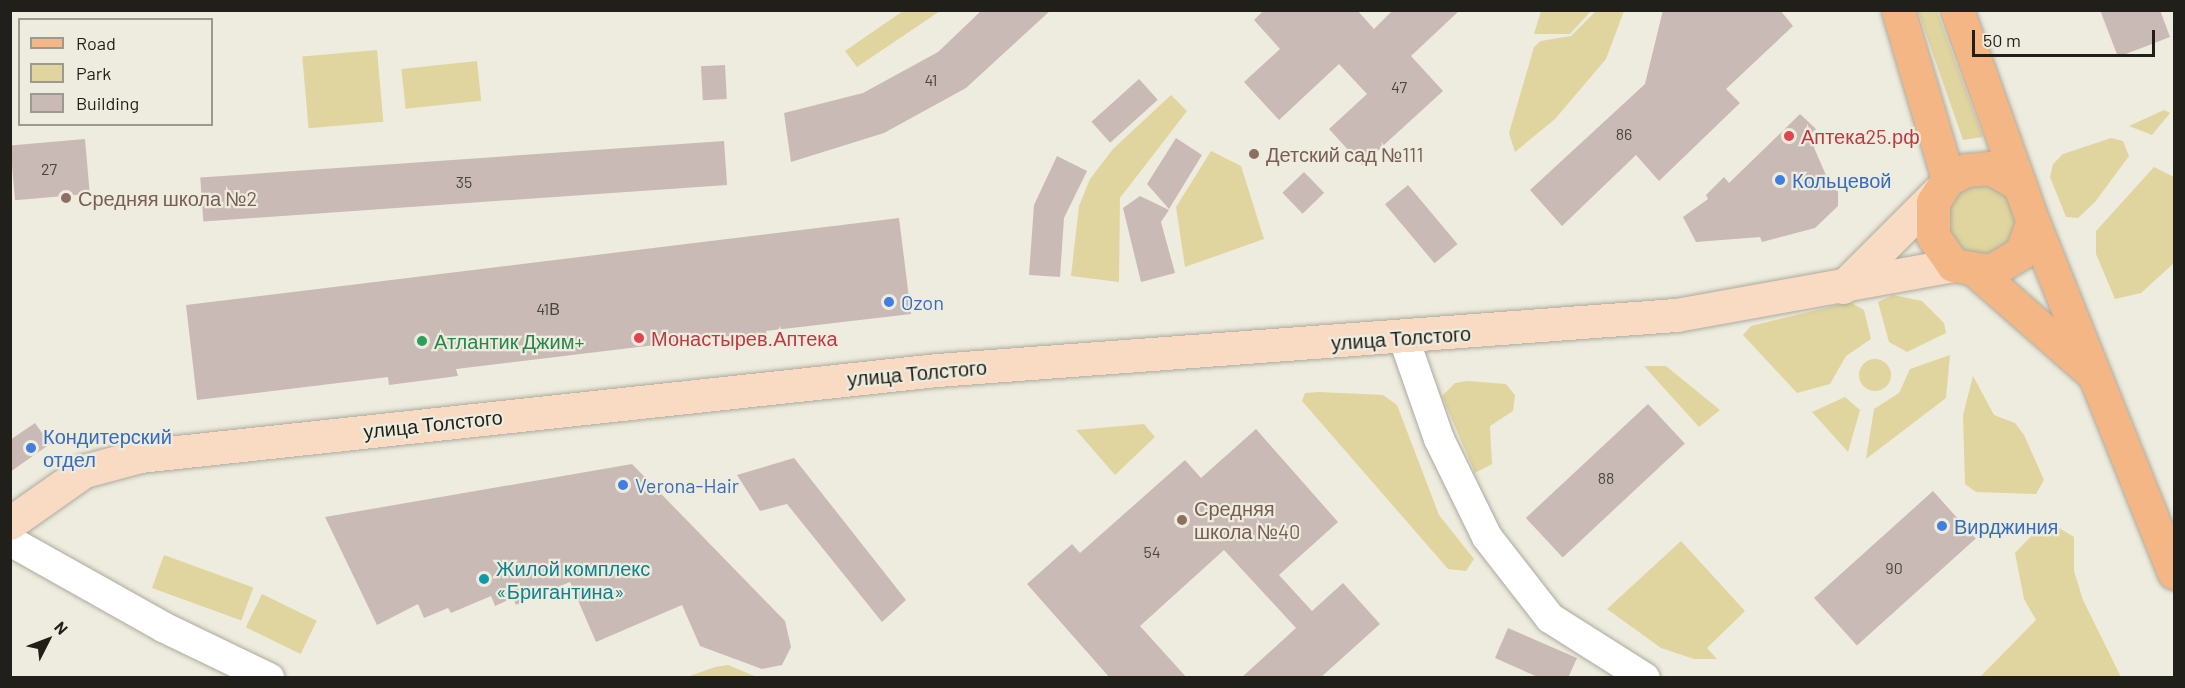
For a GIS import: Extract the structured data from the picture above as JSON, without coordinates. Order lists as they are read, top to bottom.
{
  "streets": {
    "main road": ["улица Толстого"]
  },
  "places": [
    "Аптека25.рф",
    "Детский сад №111",
    "Кольцевой",
    "Средняя школа №2",
    "Ozon",
    "Монастырев.Аптека",
    "Атлантик Джим+",
    "Кондитерский отдел",
    "Verona-Hair",
    "Средняя школа №40",
    "Вирджиния",
    "Жилой комплекс «Бригантина»"
  ],
  "house_numbers": [
    "41",
    "47",
    "86",
    "27",
    "35",
    "41В",
    "88",
    "54",
    "90"
  ],
  "legend": ["Road", "Park", "Building"],
  "scale_bar": "50 m",
  "north": "top right"
}
